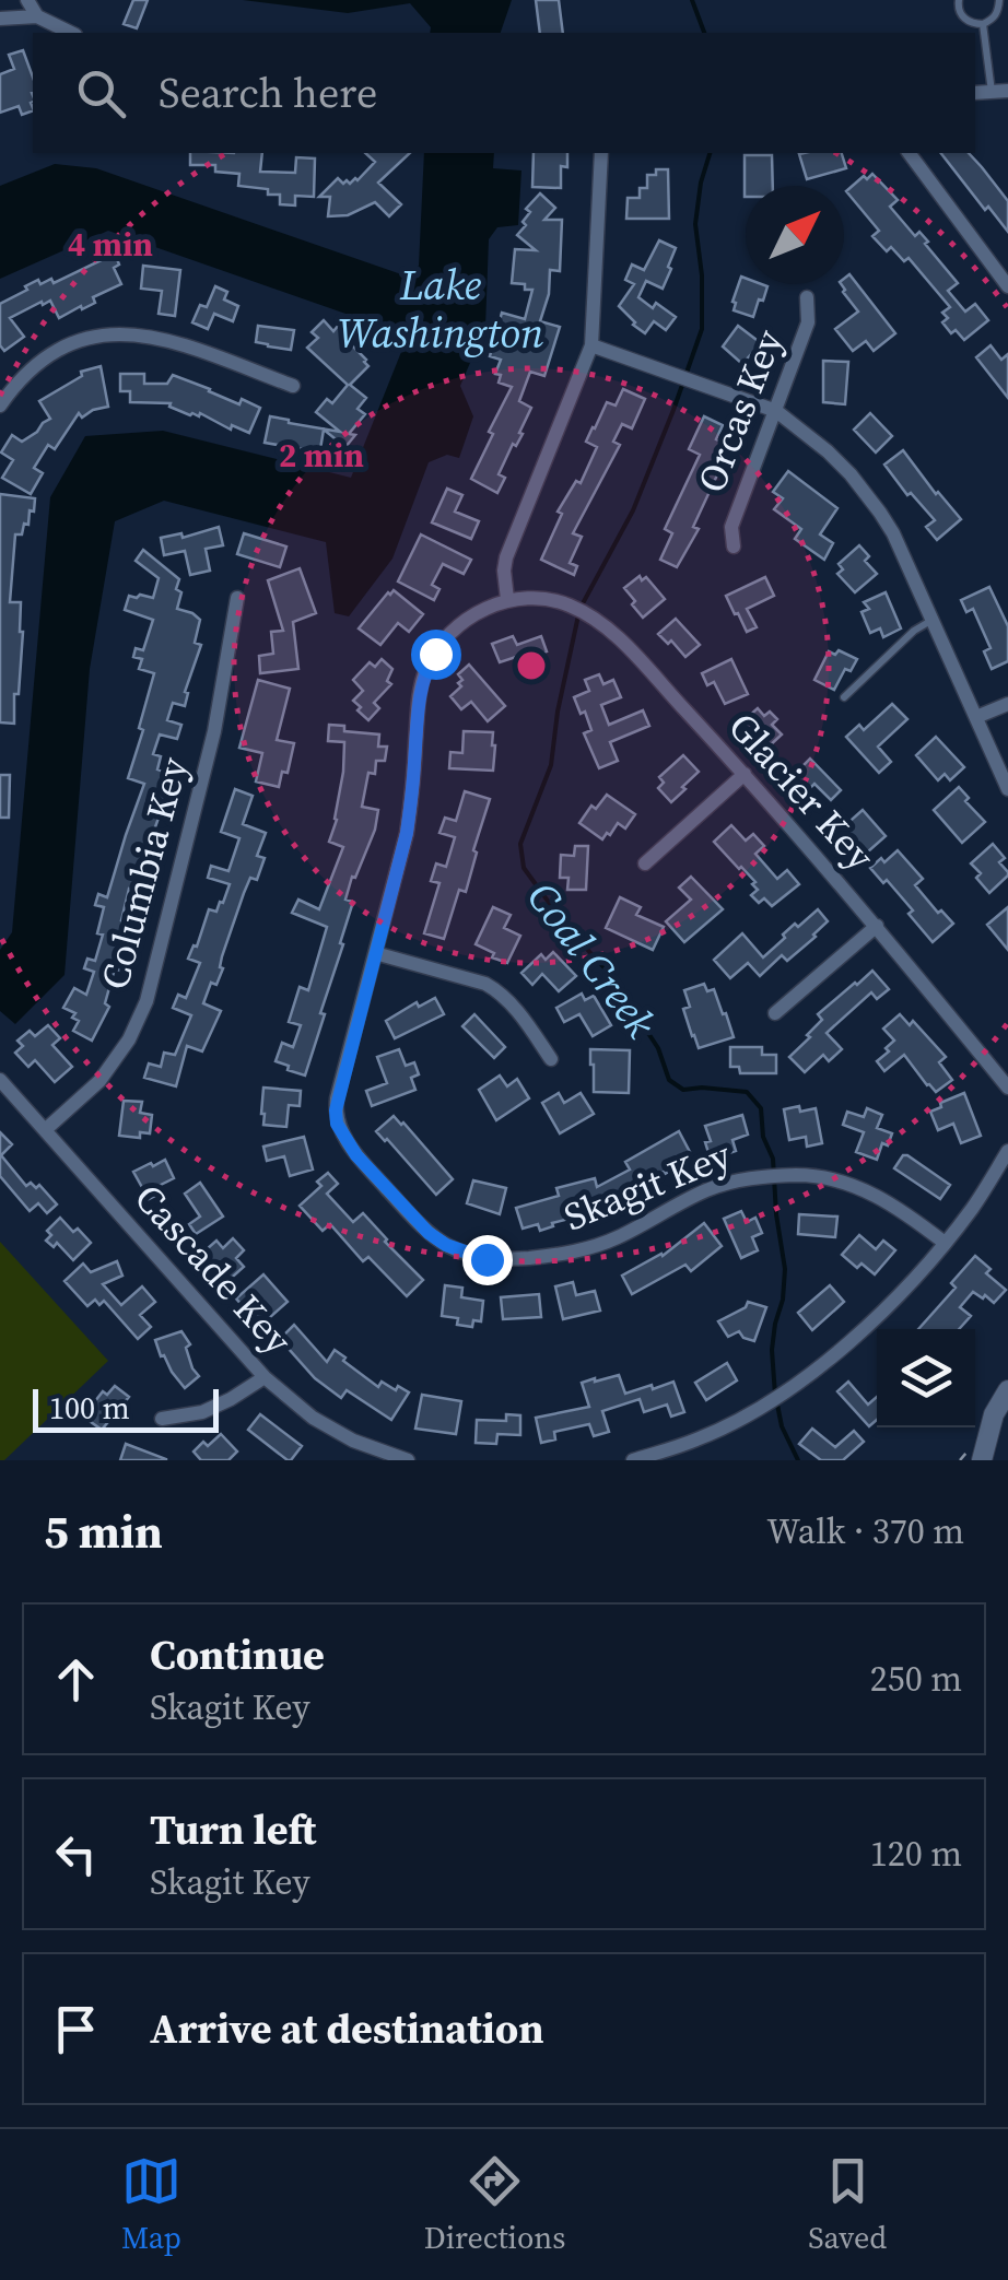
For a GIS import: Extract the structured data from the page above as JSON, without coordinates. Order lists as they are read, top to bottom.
{
  "streets": {
    "street": [
      "Orcas Key",
      "Glacier Key",
      "Columbia Key",
      "Skagit Key",
      "Cascade Key"
    ]
  },
  "crossings": [
    ["Glacier Key", "Skagit Key"],
    ["Columbia Key", "Cascade Key"]
  ],
  "water": ["Lake Washington", "Coal Creek"],
  "scale_bar": "100 m",
  "north": "top right",
  "page": {
    "search": "Search here",
    "scale": "100 m",
    "heading": ["5 min", "Walk · 370 m"],
    "list": [
      ["Continue", "Skagit Key", "250 m"],
      ["Turn left", "Skagit Key", "120 m"],
      "Arrive at destination"
    ],
    "nav": ["Map", "Directions", "Saved"]
  },
  "rings": ["4 min", "2 min"]
}
